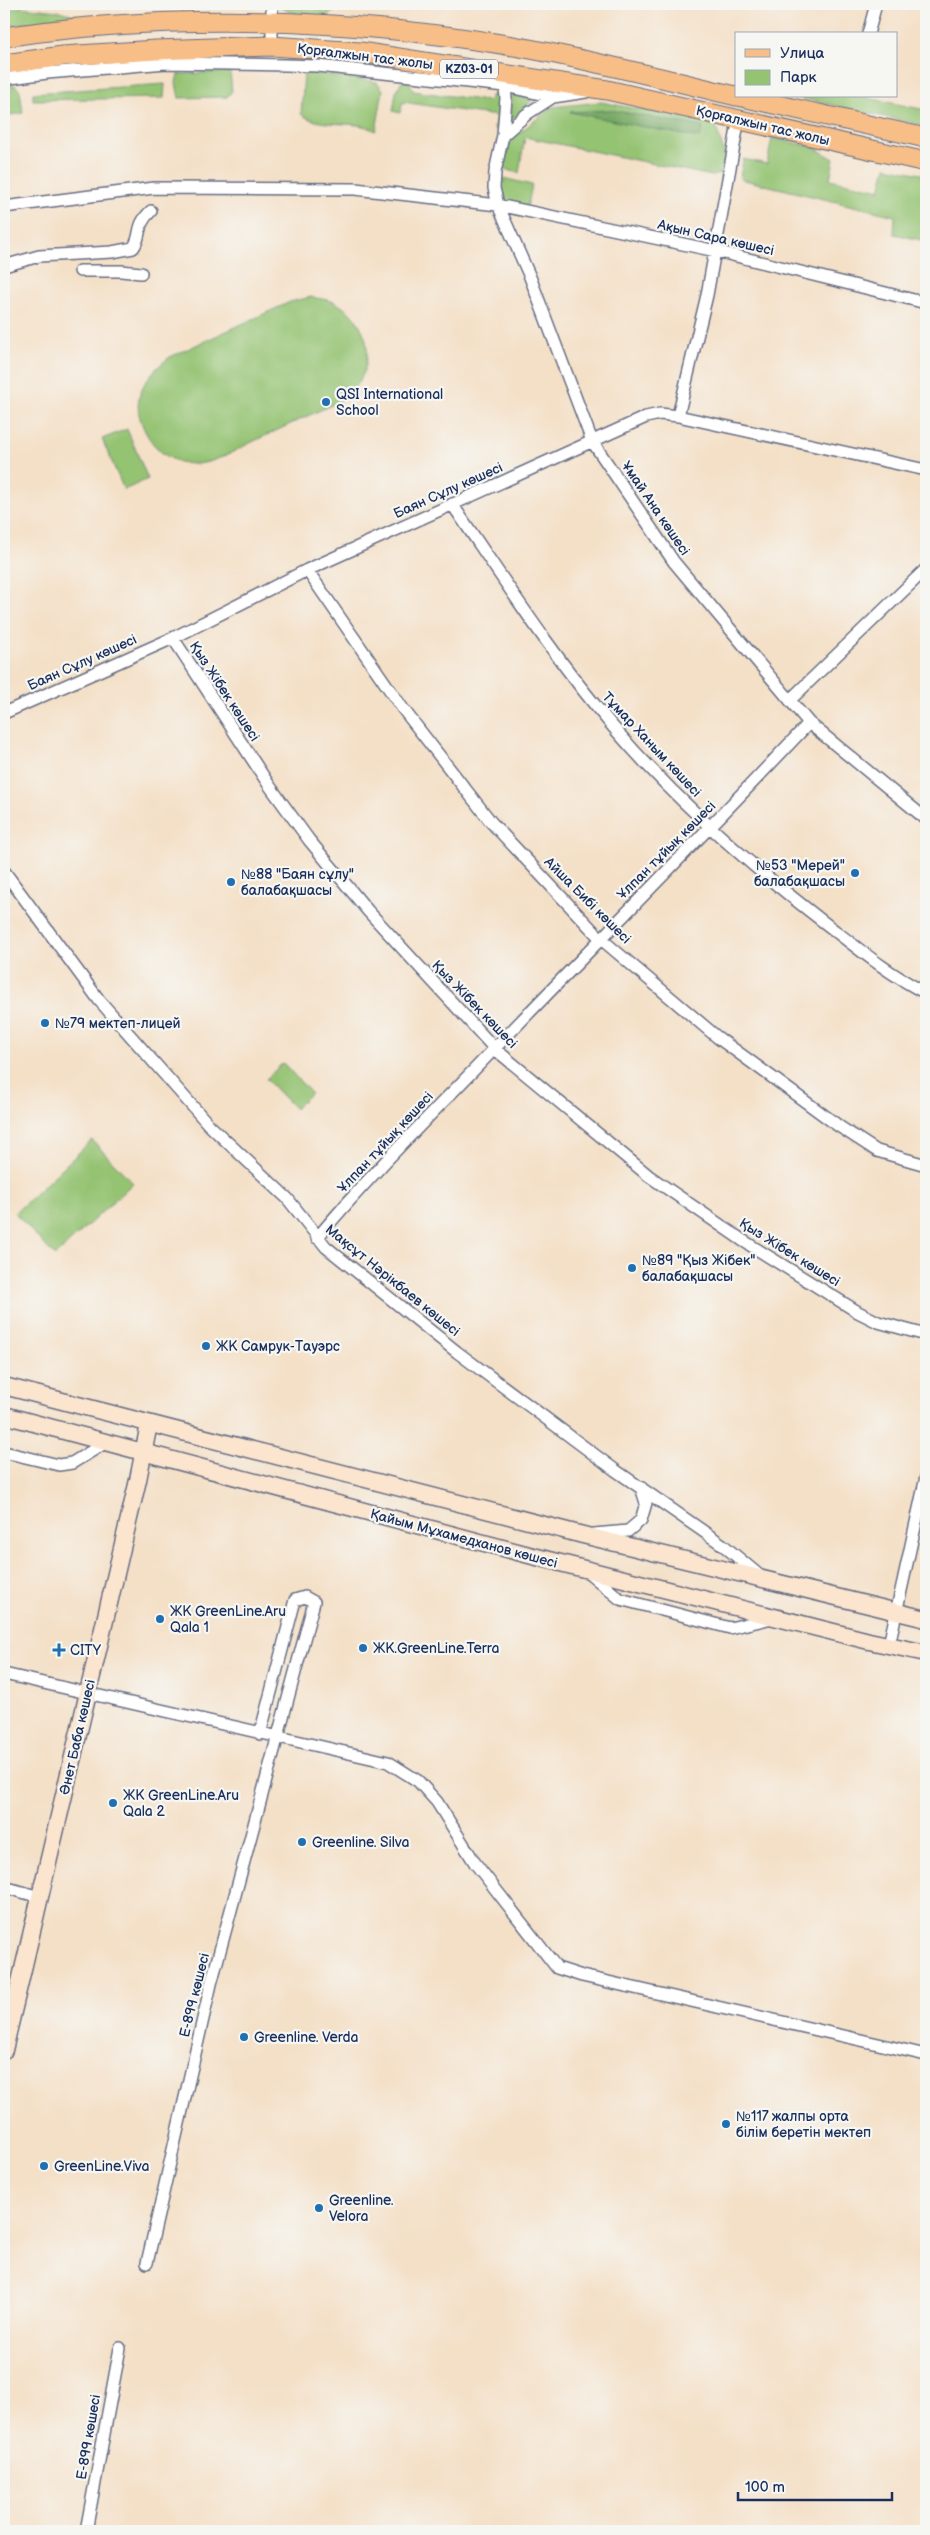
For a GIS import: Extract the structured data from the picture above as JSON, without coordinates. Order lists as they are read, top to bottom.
{
  "streets": {
    "main road": [
      "Қорғалжын тас жолы",
      "KZ03-01",
      "Қайым Мұхамедханов көшесі",
      "Әнет Баба көшесі"
    ],
    "street": [
      "Ақын Сара көшесі",
      "Баян Сұлу көшесі",
      "Ұмай Ана көшесі",
      "Қыз Жібек көшесі",
      "Тұмар Ханым көшесі",
      "Ұлпан тұйық көшесі",
      "Айша Бибі көшесі",
      "Мақсұт Нәрікбаев көшесі",
      "Е-899 көшесі"
    ]
  },
  "crossings": [
    ["Ақын Сара көшесі", "Ұмай Ана көшесі"],
    ["Баян Сұлу көшесі", "Ұмай Ана көшесі"],
    ["Баян Сұлу көшесі", "Қыз Жібек көшесі"],
    ["Баян Сұлу көшесі", "Тұмар Ханым көшесі"],
    ["Баян Сұлу көшесі", "Айша Бибі көшесі"],
    ["Ұмай Ана көшесі", "Ұлпан тұйық көшесі"],
    ["Қыз Жібек көшесі", "Ұлпан тұйық көшесі"],
    ["Тұмар Ханым көшесі", "Ұлпан тұйық көшесі"],
    ["Ұлпан тұйық көшесі", "Айша Бибі көшесі"],
    ["Ұлпан тұйық көшесі", "Мақсұт Нәрікбаев көшесі"],
    ["Қайым Мұхамедханов көшесі", "Әнет Баба көшесі"]
  ],
  "places": {
    "other": [
      "QSI International School",
      "№53 \"Мерей\" балабақшасы",
      "№88 \"Баян сұлу\" балабақшасы",
      "№79 мектеп-лицей",
      "№89 \"Қыз Жібек\" балабақшасы",
      "ЖК Самрук-Тауэрс",
      "ЖК GreenLine.Aru Qala 1",
      "ЖК.GreenLine.Terra",
      "ЖК GreenLine.Aru Qala 2",
      "Greenline. Silva",
      "Greenline. Verda",
      "№117 жалпы орта білім беретін мектеп",
      "GreenLine.Viva",
      "Greenline. Velora"
    ],
    "health": ["CITY"]
  },
  "legend": ["Улица", "Парк"],
  "scale_bar": "100 m"
}
